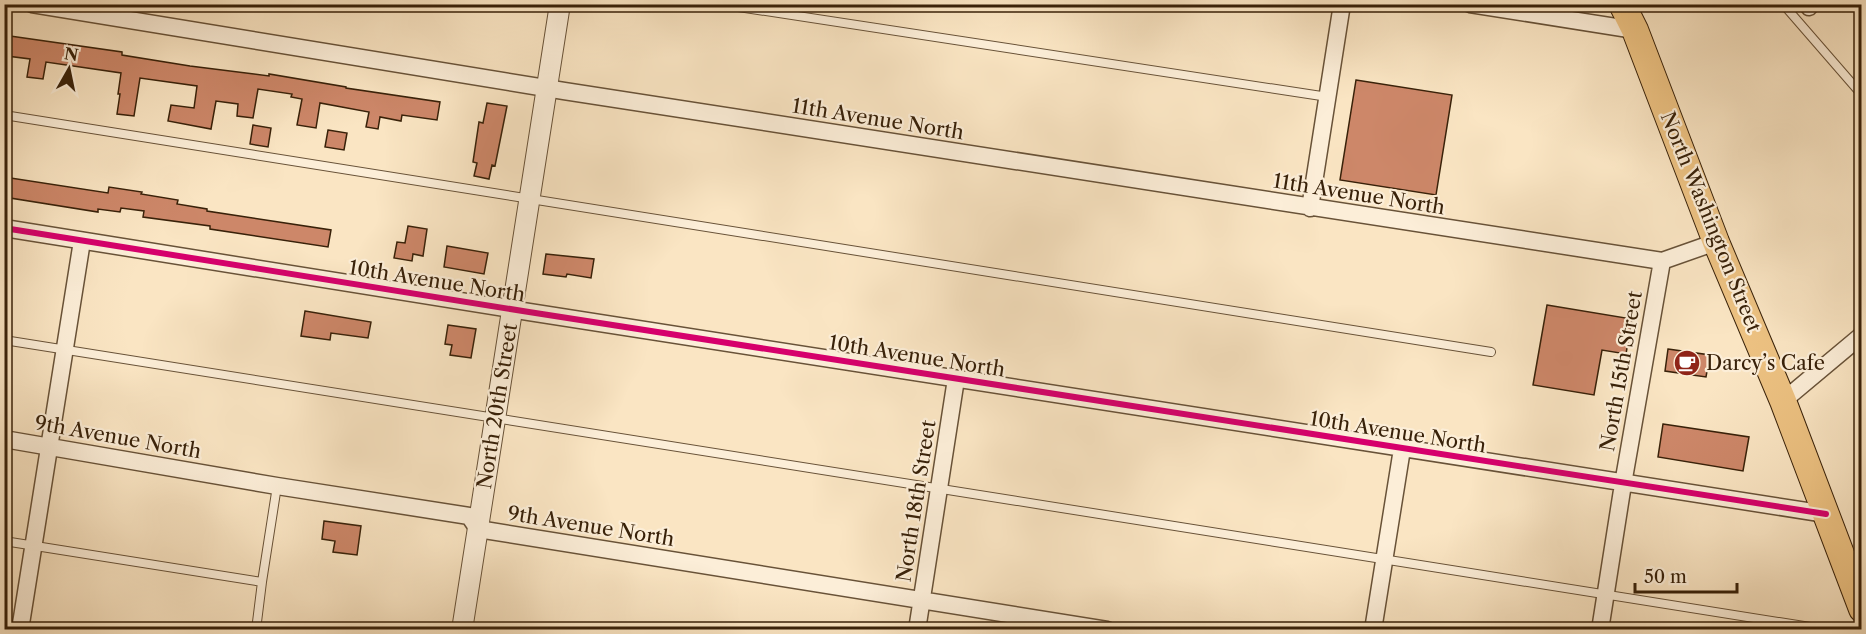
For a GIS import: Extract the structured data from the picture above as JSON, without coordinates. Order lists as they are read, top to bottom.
{
  "streets": {
    "main road": ["North Washington Street"],
    "street": [
      "11th Avenue North",
      "10th Avenue North",
      "North 15th Street",
      "North 20th Street",
      "9th Avenue North",
      "North 18th Street"
    ]
  },
  "crossings": [
    ["11th Avenue North", "North Washington Street"],
    ["11th Avenue North", "North 15th Street"],
    ["11th Avenue North", "North 20th Street"],
    ["North Washington Street", "10th Avenue North"],
    ["10th Avenue North", "North 15th Street"],
    ["10th Avenue North", "North 20th Street"],
    ["10th Avenue North", "North 18th Street"],
    ["North 20th Street", "9th Avenue North"],
    ["9th Avenue North", "North 18th Street"]
  ],
  "places": {
    "cafe": ["Darcy’s Cafe"]
  },
  "scale_bar": "50 m",
  "north": "top"
}
